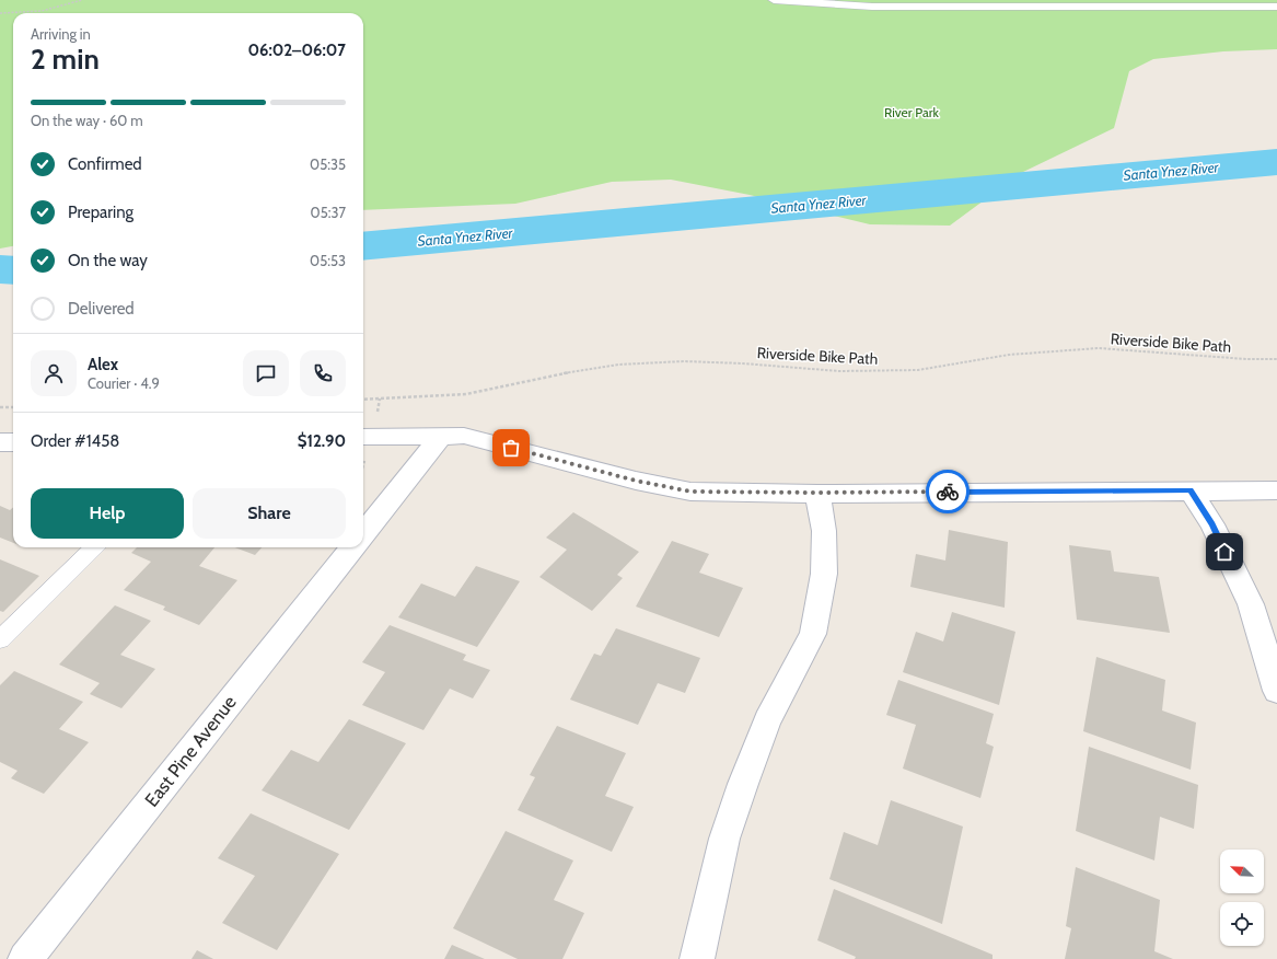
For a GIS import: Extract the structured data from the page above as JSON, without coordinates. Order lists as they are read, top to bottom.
{
  "streets": {
    "street": ["East Pine Avenue"],
    "path": ["Riverside Bike Path"]
  },
  "water": ["Santa Ynez River"],
  "parks": ["River Park"],
  "north": "top left",
  "page": {
    "heading": ["2 min", "Arriving in", "06:02–06:07"],
    "panel": [
      "Alex",
      "Courier · 4.9",
      "Order #1458",
      "$12.90"
    ],
    "bar": "On the way · 60 m",
    "list": [
      ["Confirmed", "05:35"],
      ["Preparing", "05:37"],
      ["On the way", "05:53"],
      "Delivered"
    ],
    "buttons": ["Help", "Share"]
  }
}
